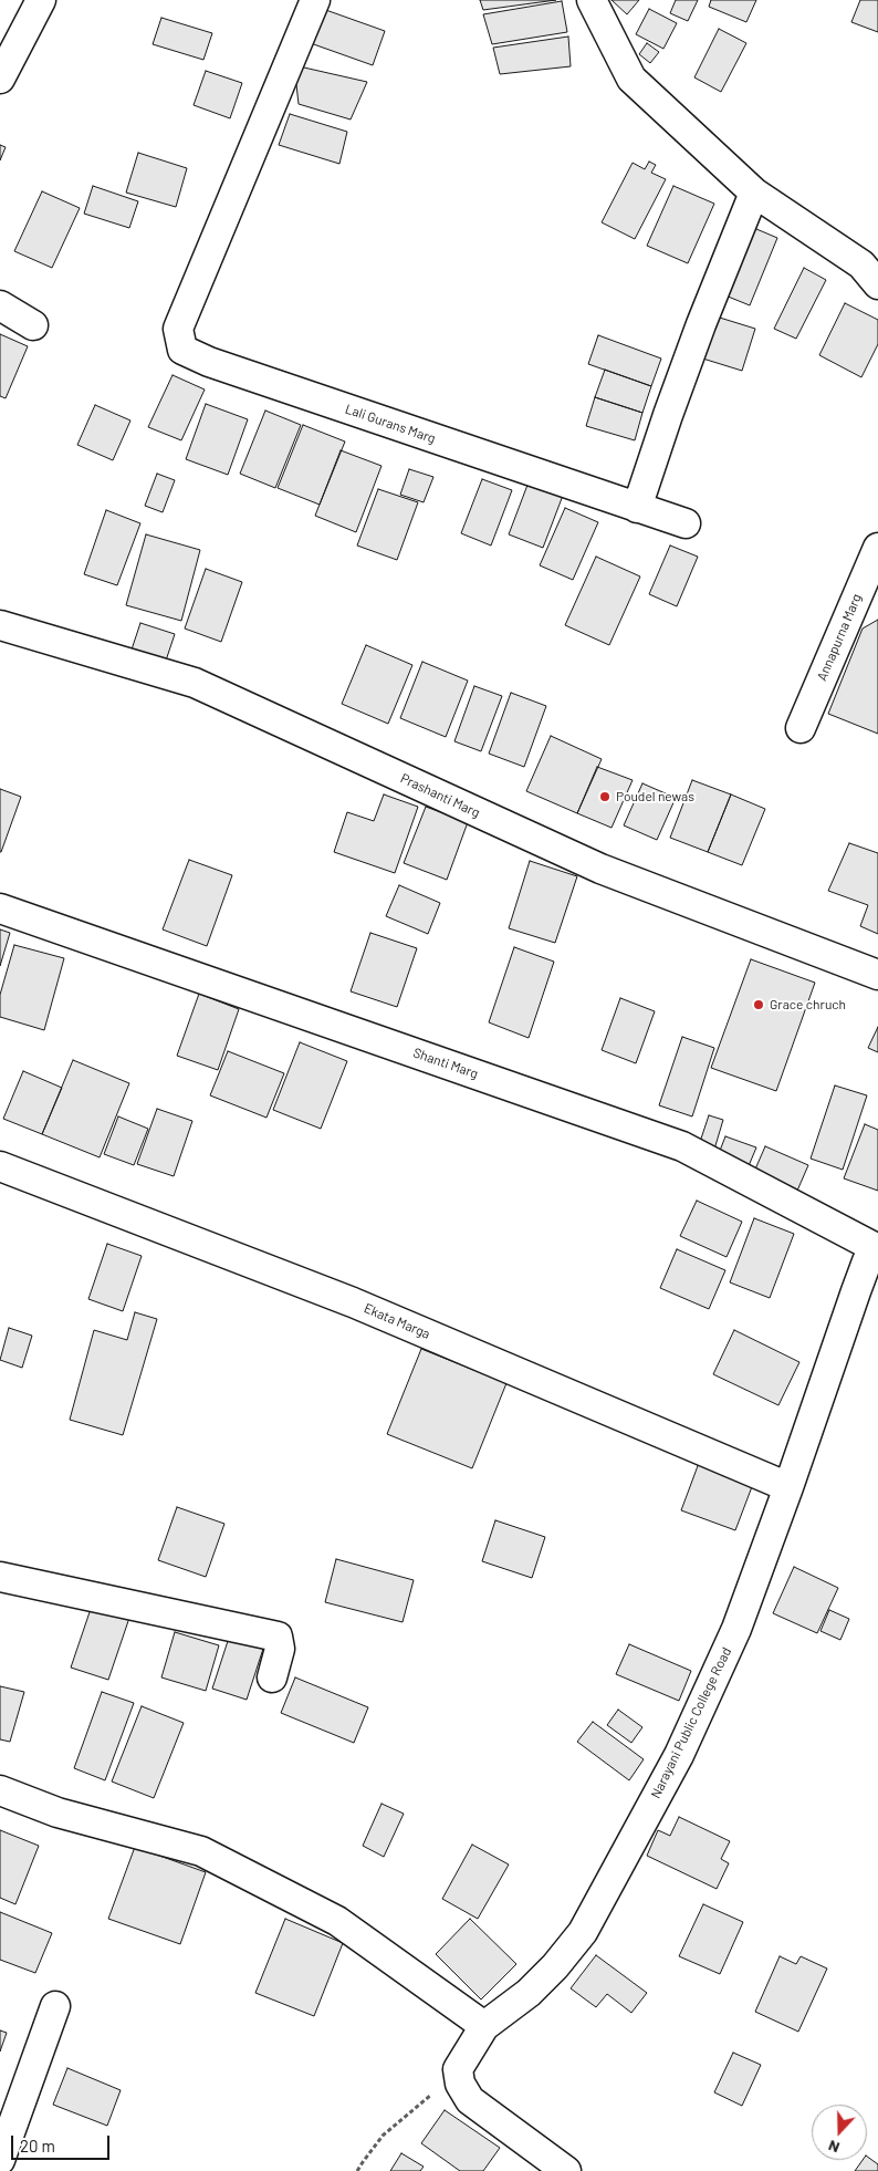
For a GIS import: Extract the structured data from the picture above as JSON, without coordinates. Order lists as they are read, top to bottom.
{
  "streets": {
    "street": [
      "Lali Gurans Marg",
      "Annapurna Marg",
      "Prashanti Marg",
      "Shanti Marg",
      "Ekata Marga",
      "Narayani Public College Road"
    ]
  },
  "crossings": [
    ["Shanti Marg", "Narayani Public College Road"],
    ["Ekata Marga", "Narayani Public College Road"]
  ],
  "places": ["Poudel newas", "Grace chruch"],
  "scale_bar": "20 m",
  "north": "bottom"
}
